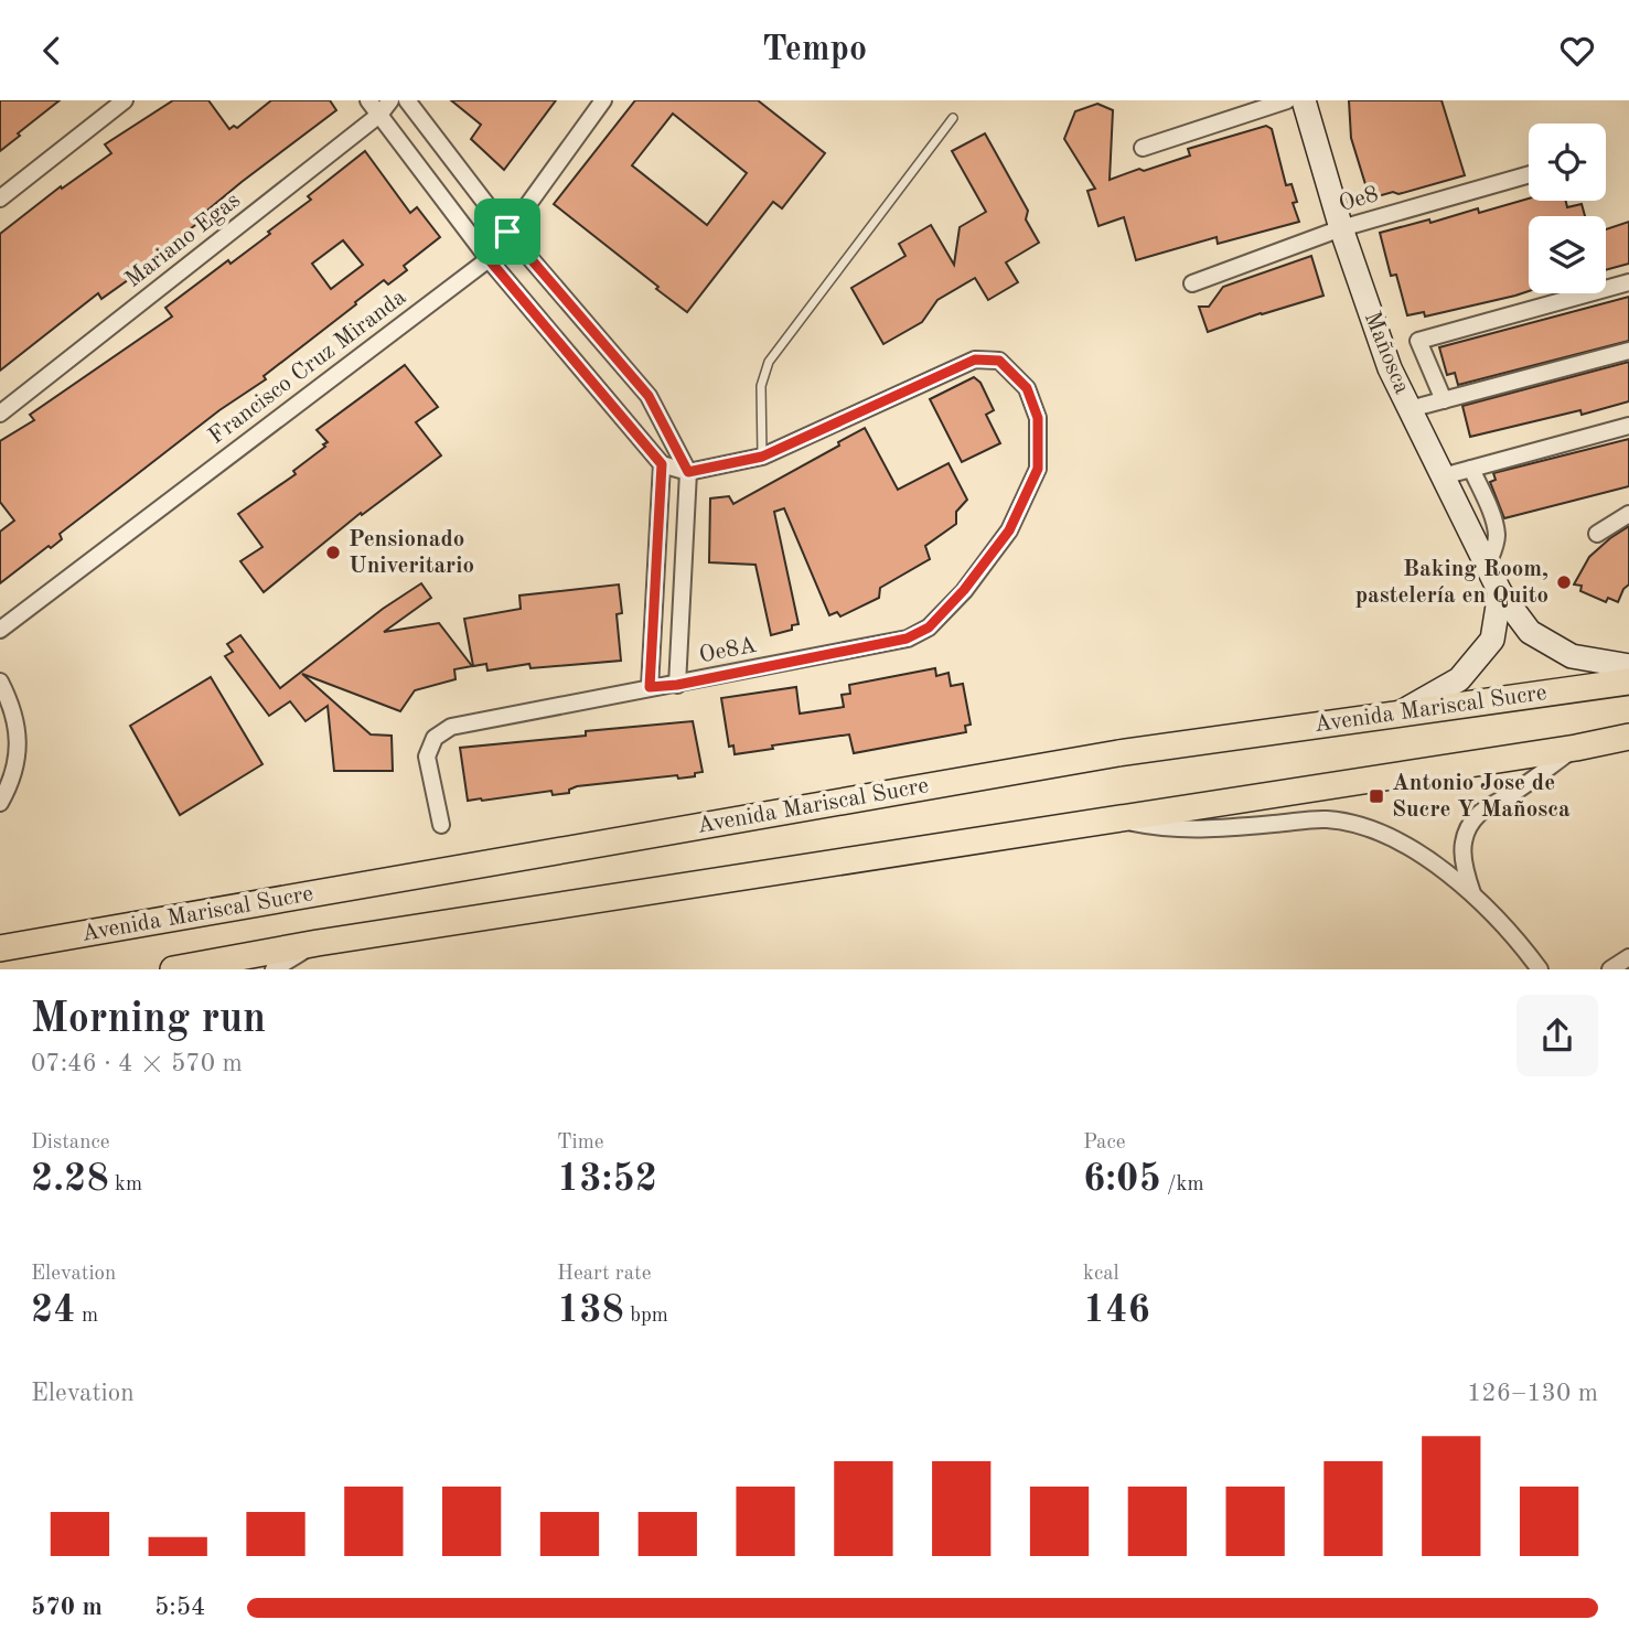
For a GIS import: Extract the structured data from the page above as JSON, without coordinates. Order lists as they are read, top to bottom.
{
  "streets": {
    "main road": ["Avenida Mariscal Sucre"],
    "street": [
      "Oe8",
      "Mariano Egas",
      "Mañosca",
      "Francisco Cruz Miranda",
      "Oe8A"
    ]
  },
  "crossings": [
    ["Oe8", "Mañosca"]
  ],
  "places": {
    "other": ["Pensionado Univeritario", "Baking Room, pastelería en Quito"],
    "transit": ["Antonio Jose de Sucre Y Mañosca"]
  },
  "page": {
    "header": "Tempo",
    "heading": ["Morning run", "07:46 · 4 × 570 m"],
    "stats": [
      ["Distance", "2.28 km"],
      ["Time", "13:52"],
      ["Pace", "6:05 /km"],
      ["Elevation", "24 m"],
      ["Heart rate", "138 bpm"],
      ["kcal", "146"]
    ],
    "chart": ["Elevation", "126–130 m"],
    "list": [
      {
        "name": "570 m",
        "note": "5:54"
      }
    ]
  }
}
